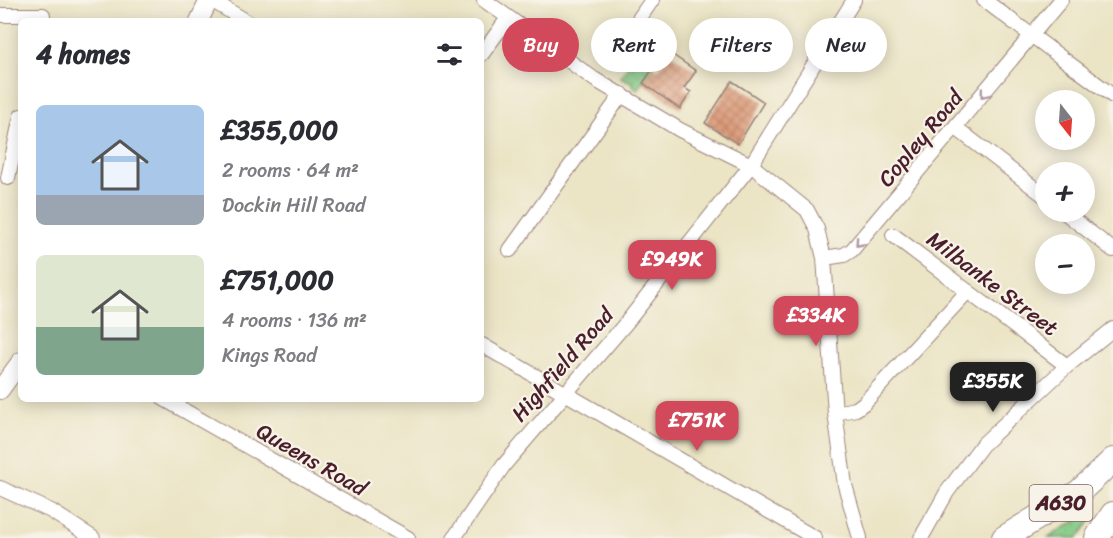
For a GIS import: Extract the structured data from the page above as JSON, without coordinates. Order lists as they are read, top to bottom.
{
  "streets": {
    "highway": ["A630"],
    "street": [
      "Copley Road",
      "Milbanke Street",
      "Highfield Road",
      "Queens Road"
    ]
  },
  "north": "bottom",
  "page": {
    "chip": [
      "Buy",
      "Rent",
      "Filters",
      "New"
    ],
    "heading": "4 homes",
    "map_buttons": ["+", "−"],
    "list": [
      {
        "name": "£355,000",
        "note": "2 rooms · 64 m² · Dockin Hill Road"
      },
      {
        "name": "£751,000",
        "note": "4 rooms · 136 m² · Kings Road"
      }
    ],
    "price": [
      "£949K",
      "£334K",
      "£355K",
      "£751K"
    ]
  }
}
